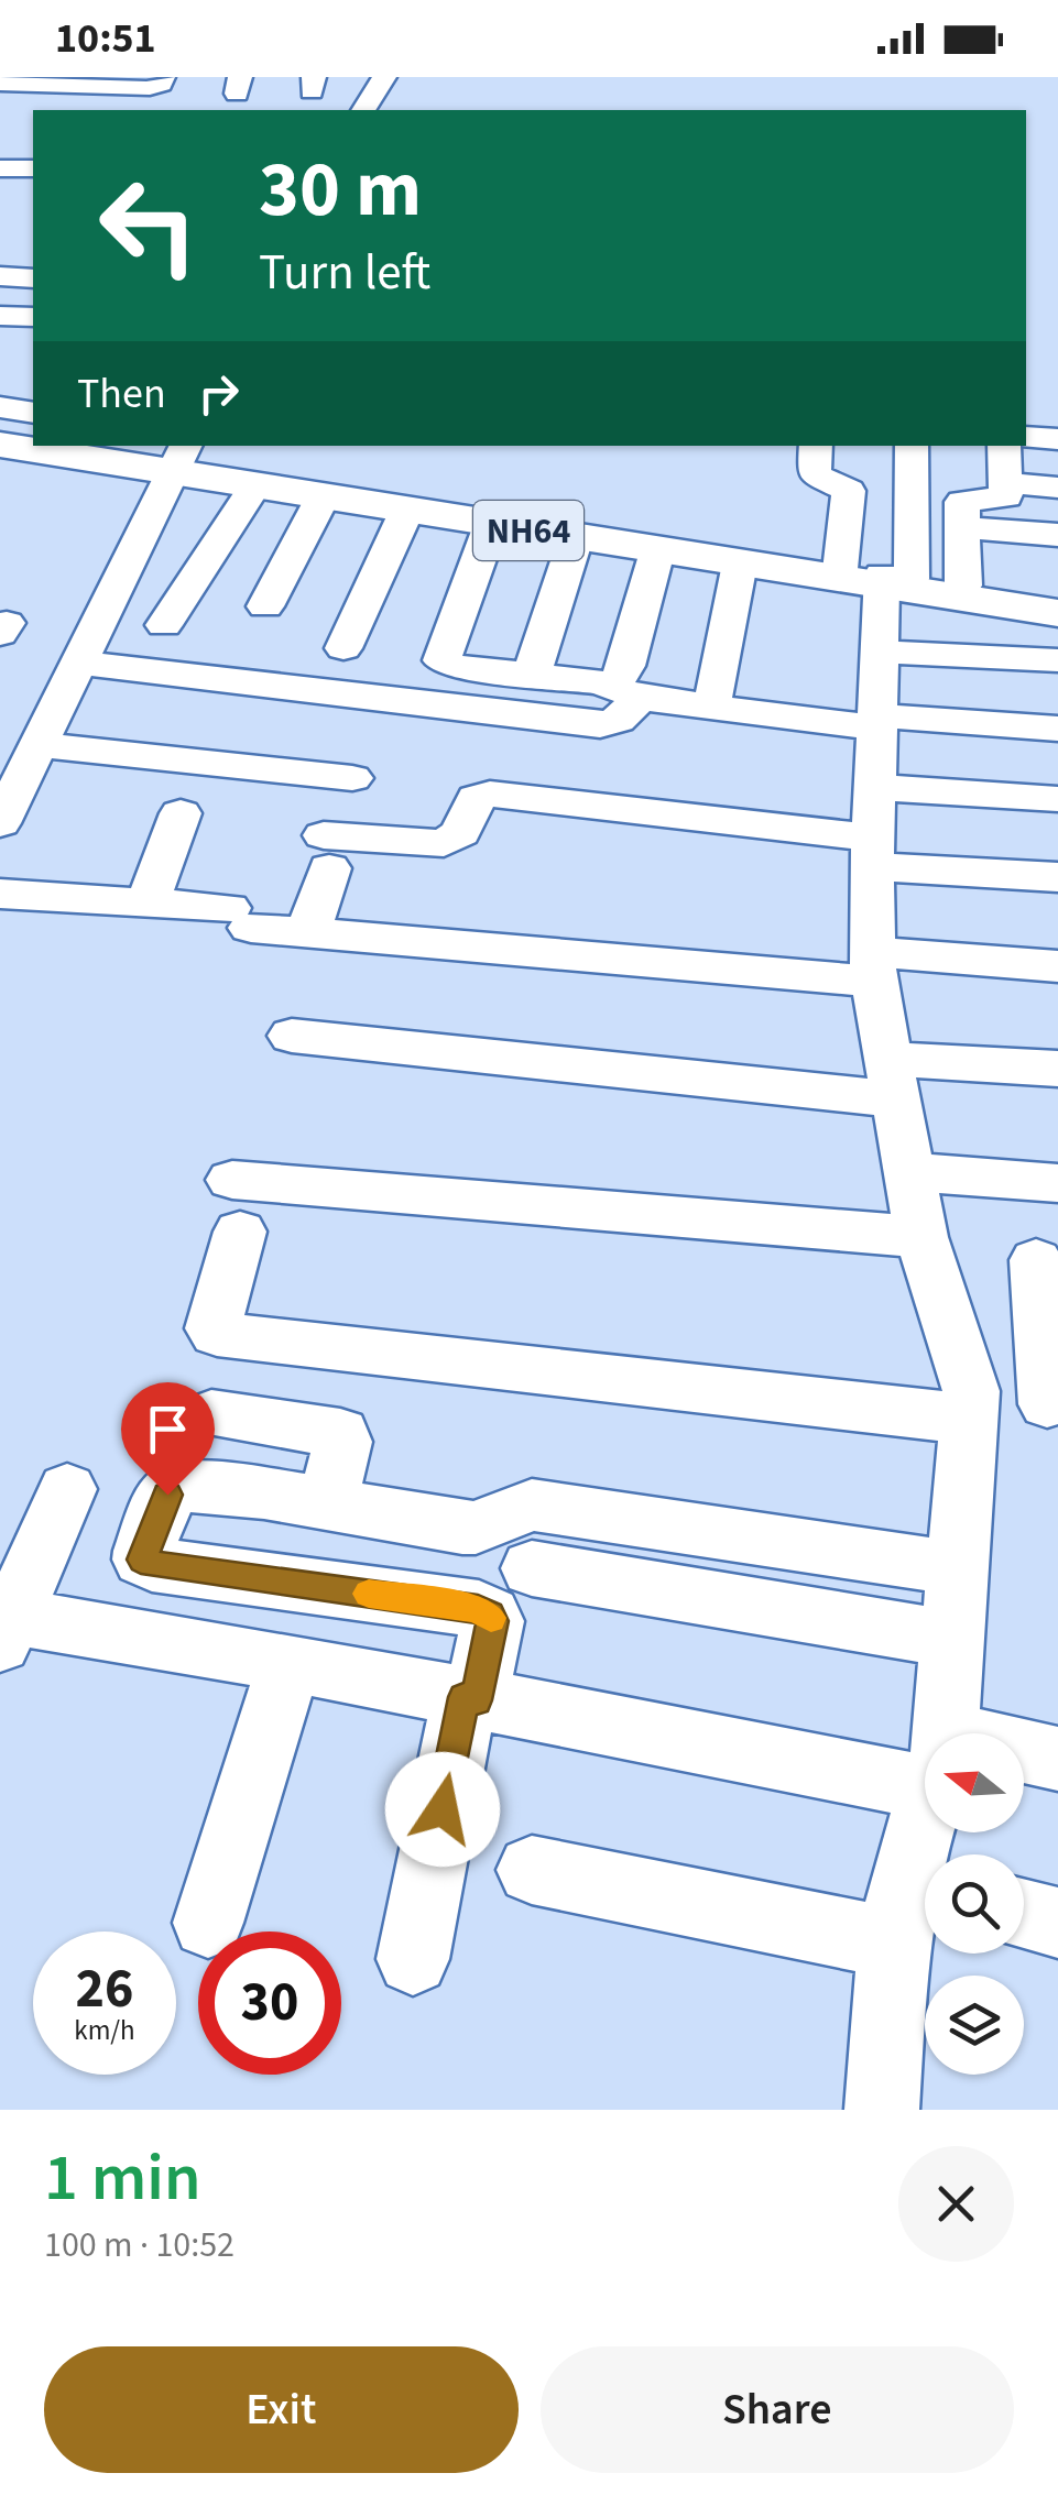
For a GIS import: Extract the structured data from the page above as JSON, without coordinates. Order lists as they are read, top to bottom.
{
  "streets": {
    "highway": ["NH64"]
  },
  "north": "left",
  "page": {
    "status": "10:51",
    "turn": ["30 m", "Turn left"],
    "then": "Then",
    "speed": "26 km/h",
    "limit": "30",
    "heading": ["1 min", "100 m · 10:52"],
    "buttons": ["Exit", "Share"]
  }
}
